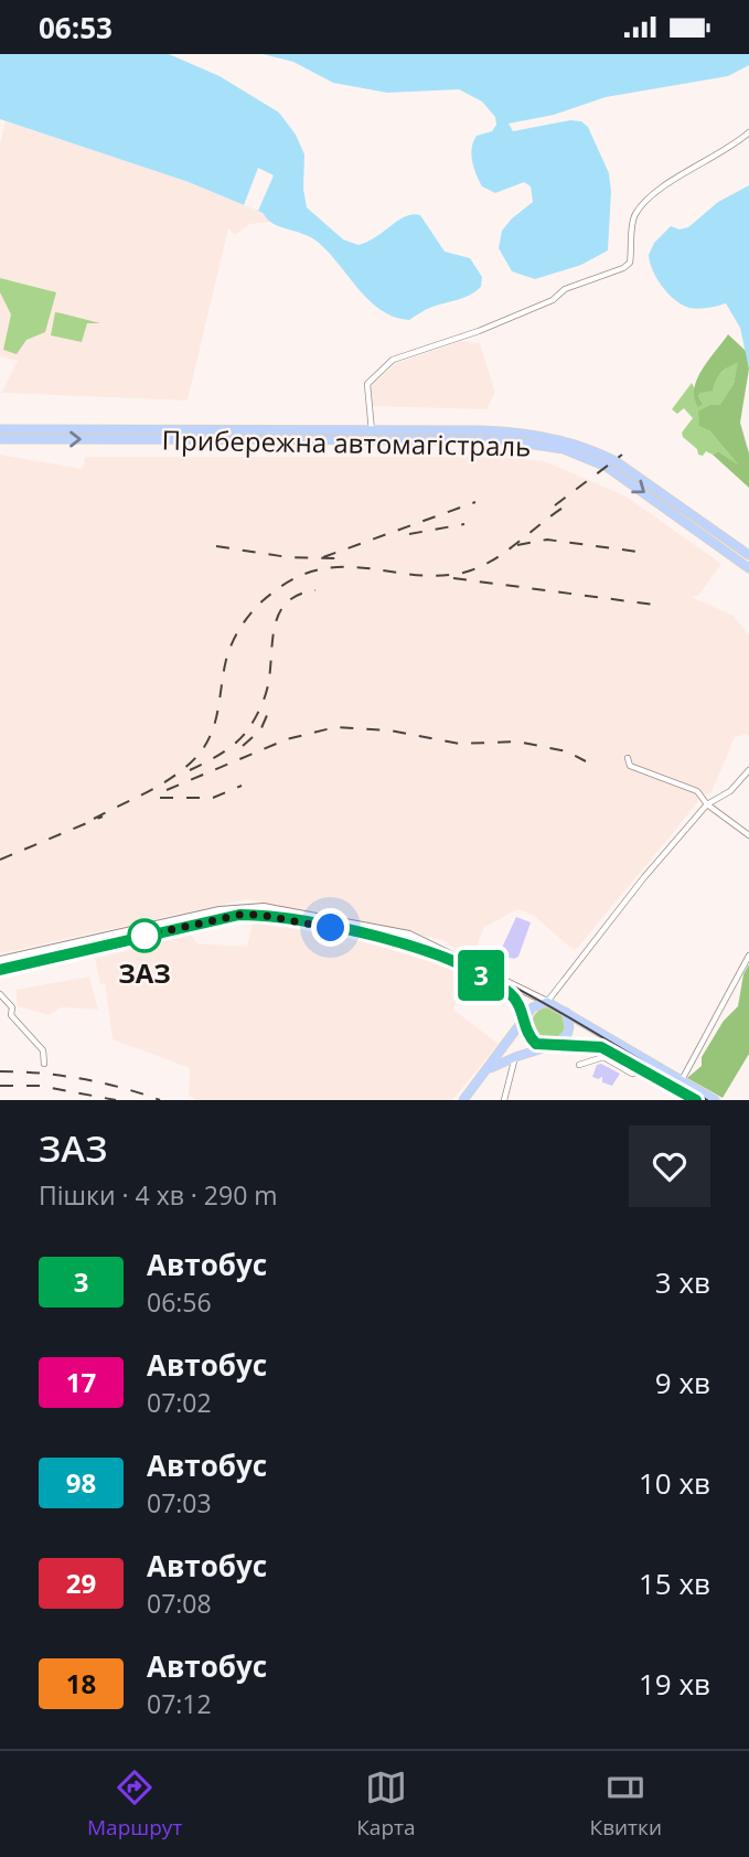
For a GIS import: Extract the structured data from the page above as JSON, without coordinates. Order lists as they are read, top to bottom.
{
  "streets": {
    "main road": ["Прибережна автомагістраль"]
  },
  "places": ["ЗАЗ"],
  "lines": ["bus line 3"],
  "page": {
    "status": "06:53",
    "on_map": "3",
    "heading": ["ЗАЗ", "Пішки · 4 хв · 290 m"],
    "list": [
      {
        "mark": "3",
        "name": "Автобус",
        "note": "06:56",
        "value": "3 хв"
      },
      {
        "mark": "17",
        "name": "Автобус",
        "note": "07:02",
        "value": "9 хв"
      },
      {
        "mark": "98",
        "name": "Автобус",
        "note": "07:03",
        "value": "10 хв"
      },
      {
        "mark": "29",
        "name": "Автобус",
        "note": "07:08",
        "value": "15 хв"
      },
      {
        "mark": "18",
        "name": "Автобус",
        "note": "07:12",
        "value": "19 хв"
      }
    ],
    "tabs": ["Маршрут", "Карта", "Квитки"]
  }
}
